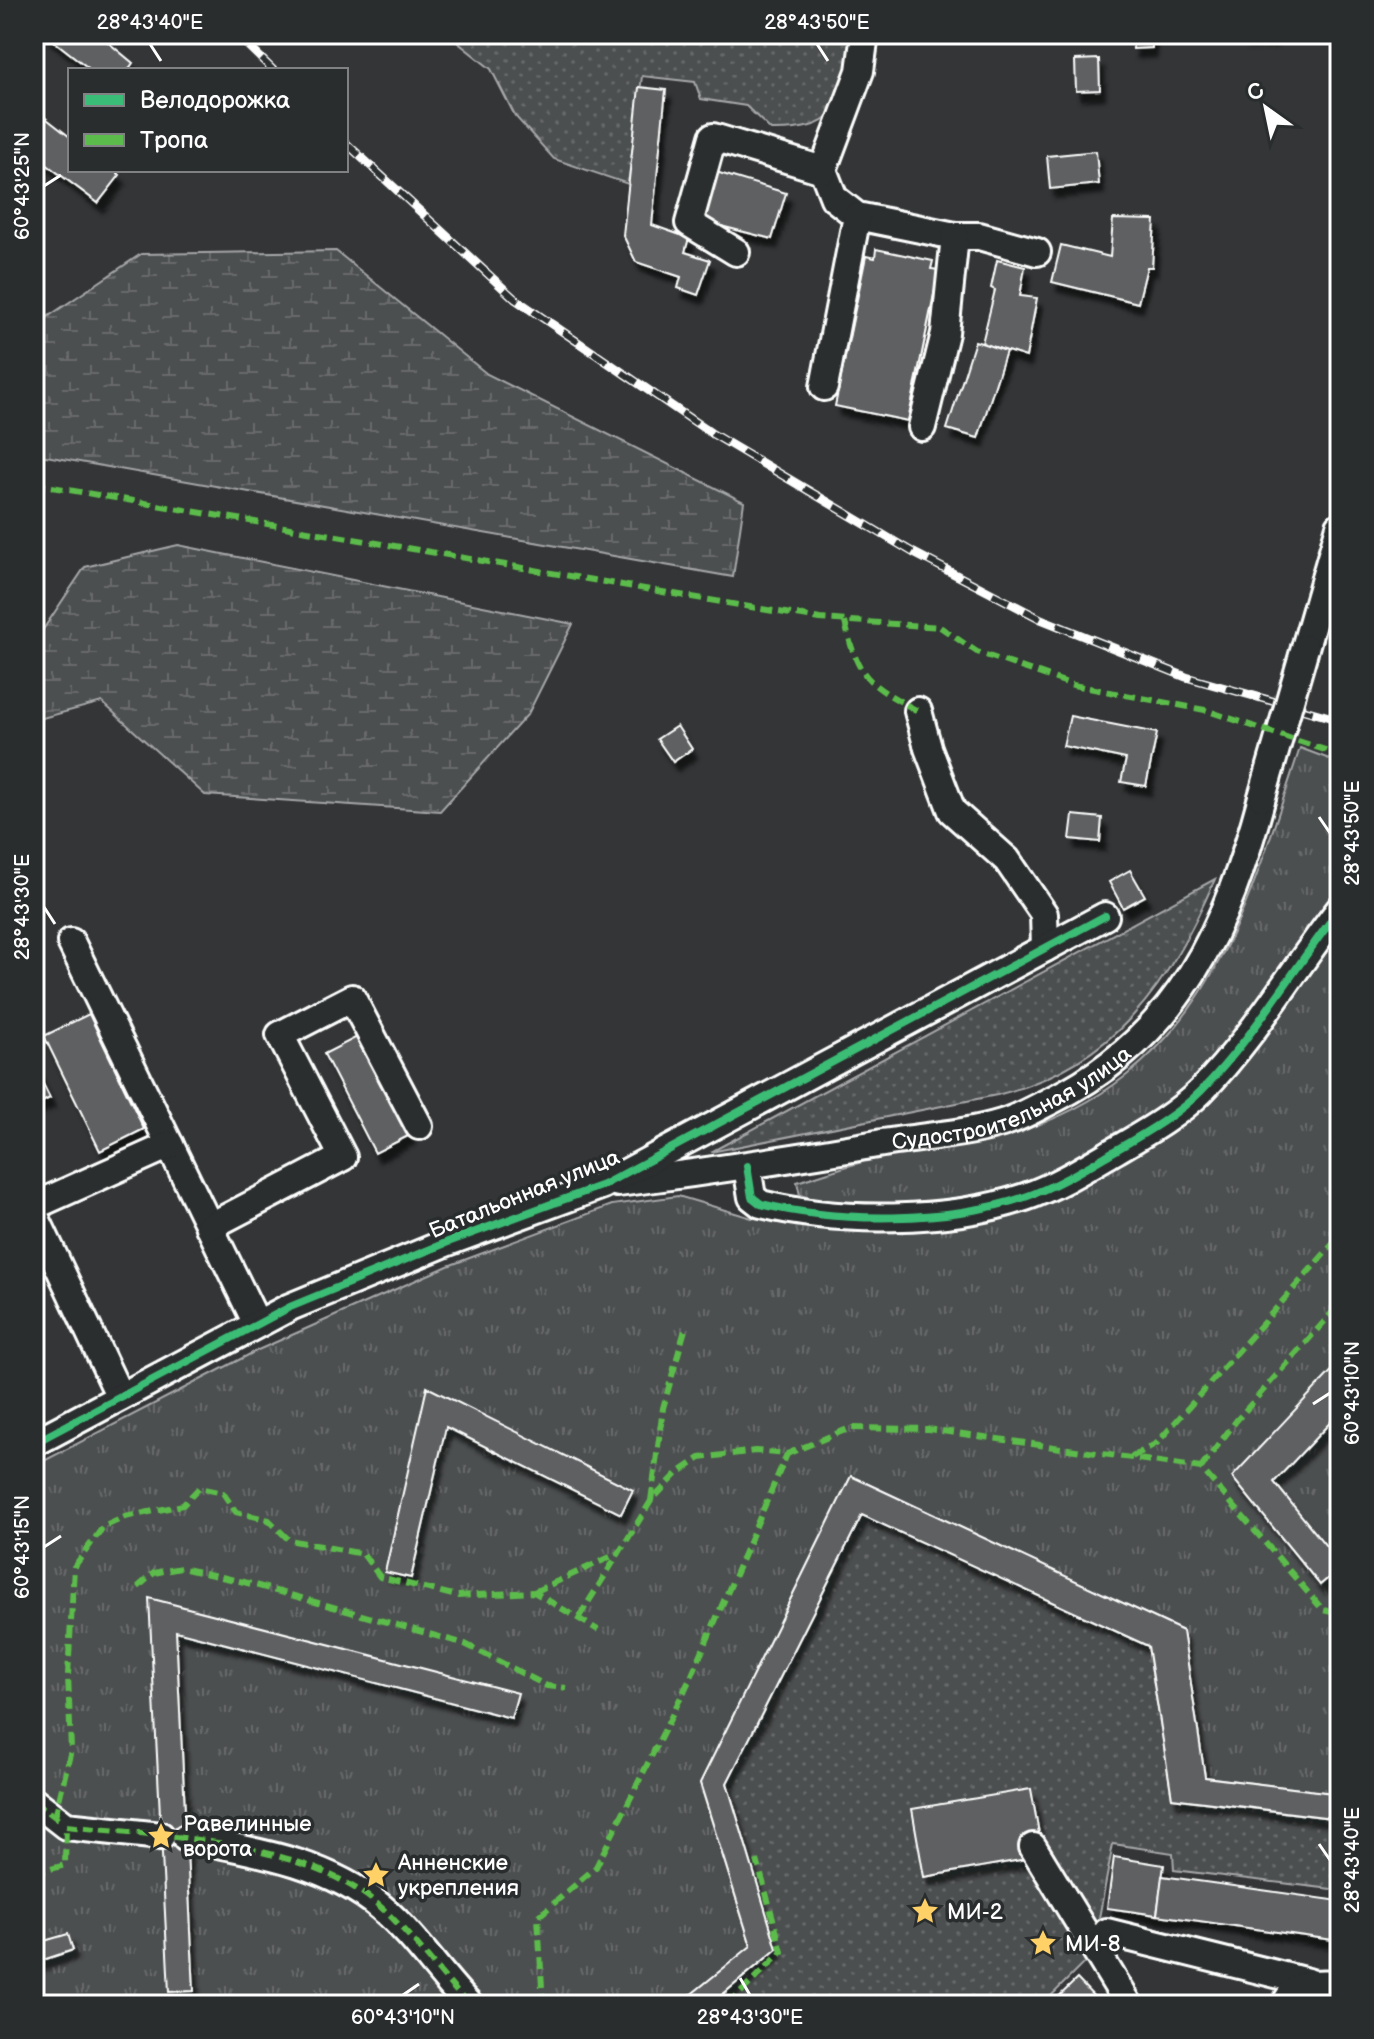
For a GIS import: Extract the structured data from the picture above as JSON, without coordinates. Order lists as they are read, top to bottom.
{
  "streets": {
    "street": ["Судостроительная улица", "Батальонная улица"]
  },
  "crossings": [
    ["Судостроительная улица", "Батальонная улица"]
  ],
  "places": {
    "place": [
      "Равелинные ворота",
      "Анненские укрепления",
      "МИ-2",
      "МИ-8"
    ]
  },
  "legend": ["Велодорожка", "Тропа"],
  "north": "top left",
  "coordinates": [
    "28°43'40\"E",
    "28°43'50\"E",
    "60°43'25\"N",
    "28°43'30\"E",
    "60°43'10\"N",
    "60°43'15\"N"
  ]
}
